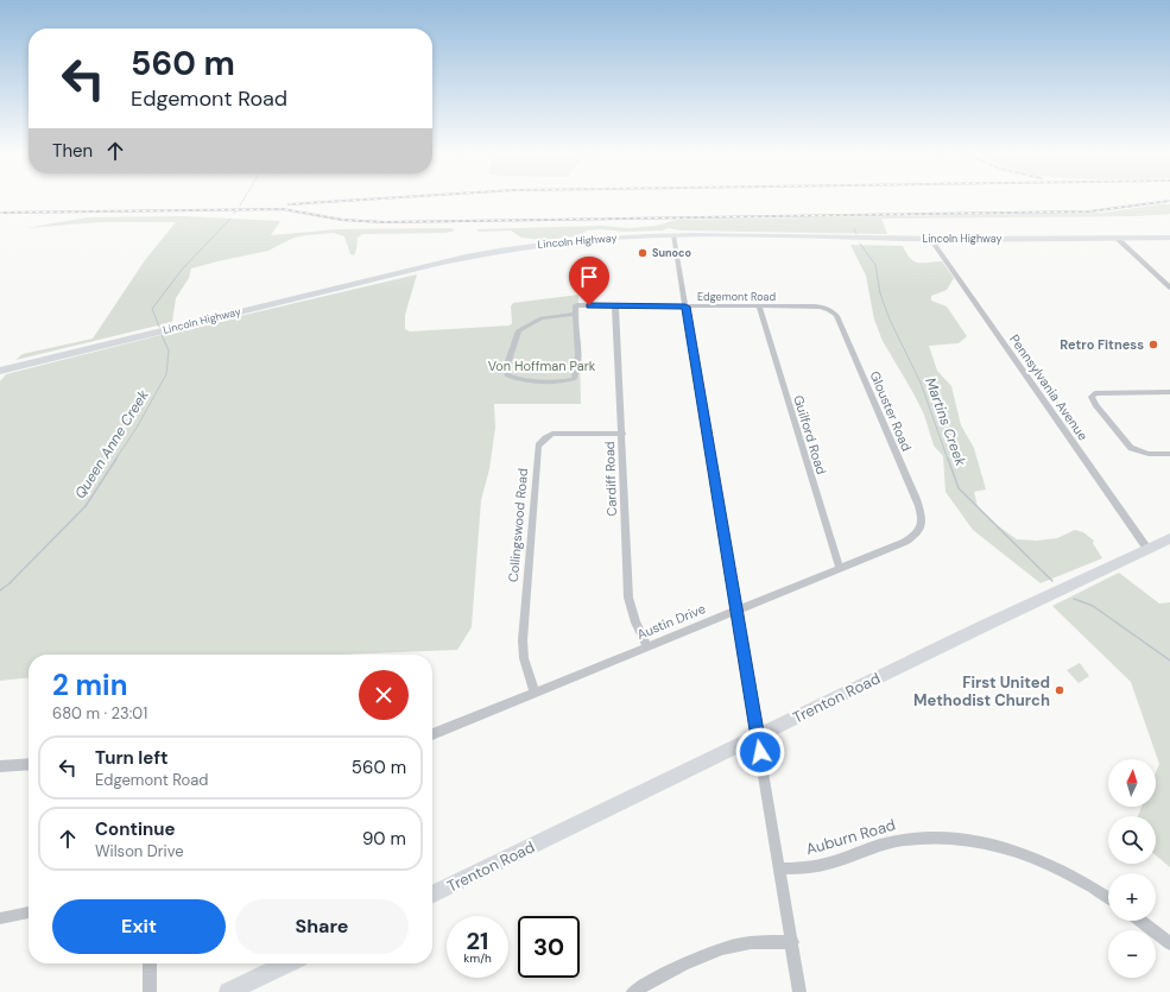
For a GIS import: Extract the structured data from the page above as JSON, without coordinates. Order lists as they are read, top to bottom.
{
  "streets": {
    "main road": ["Lincoln Highway", "Trenton Road"],
    "street": [
      "Edgemont Road",
      "Pennsylvania Avenue",
      "Glouster Road",
      "Guilford Road",
      "Cardiff Road",
      "Collingswood Road",
      "Austin Drive",
      "Auburn Road"
    ]
  },
  "crossings": [
    ["Lincoln Highway", "Pennsylvania Avenue"],
    ["Edgemont Road", "Glouster Road"],
    ["Edgemont Road", "Guilford Road"],
    ["Edgemont Road", "Cardiff Road"],
    ["Pennsylvania Avenue", "Trenton Road"],
    ["Glouster Road", "Austin Drive"],
    ["Guilford Road", "Austin Drive"],
    ["Cardiff Road", "Collingswood Road"],
    ["Cardiff Road", "Austin Drive"],
    ["Collingswood Road", "Austin Drive"]
  ],
  "water": ["Martins Creek", "Queen Anne Creek"],
  "parks": ["Von Hoffman Park"],
  "places": ["Sunoco", "Retro Fitness", "First United Methodist Church"],
  "north": "top",
  "page": {
    "turn": ["560 m", "Edgemont Road"],
    "then": "Then",
    "heading": ["2 min", "680 m · 23:01"],
    "list": [
      {
        "name": "Turn left",
        "note": "Edgemont Road",
        "value": "560 m"
      },
      {
        "name": "Continue",
        "note": "Wilson Drive",
        "value": "90 m"
      }
    ],
    "map_buttons": ["+", "−"],
    "buttons": ["Exit", "Share"],
    "speed": "21 km/h",
    "limit": "30"
  }
}
